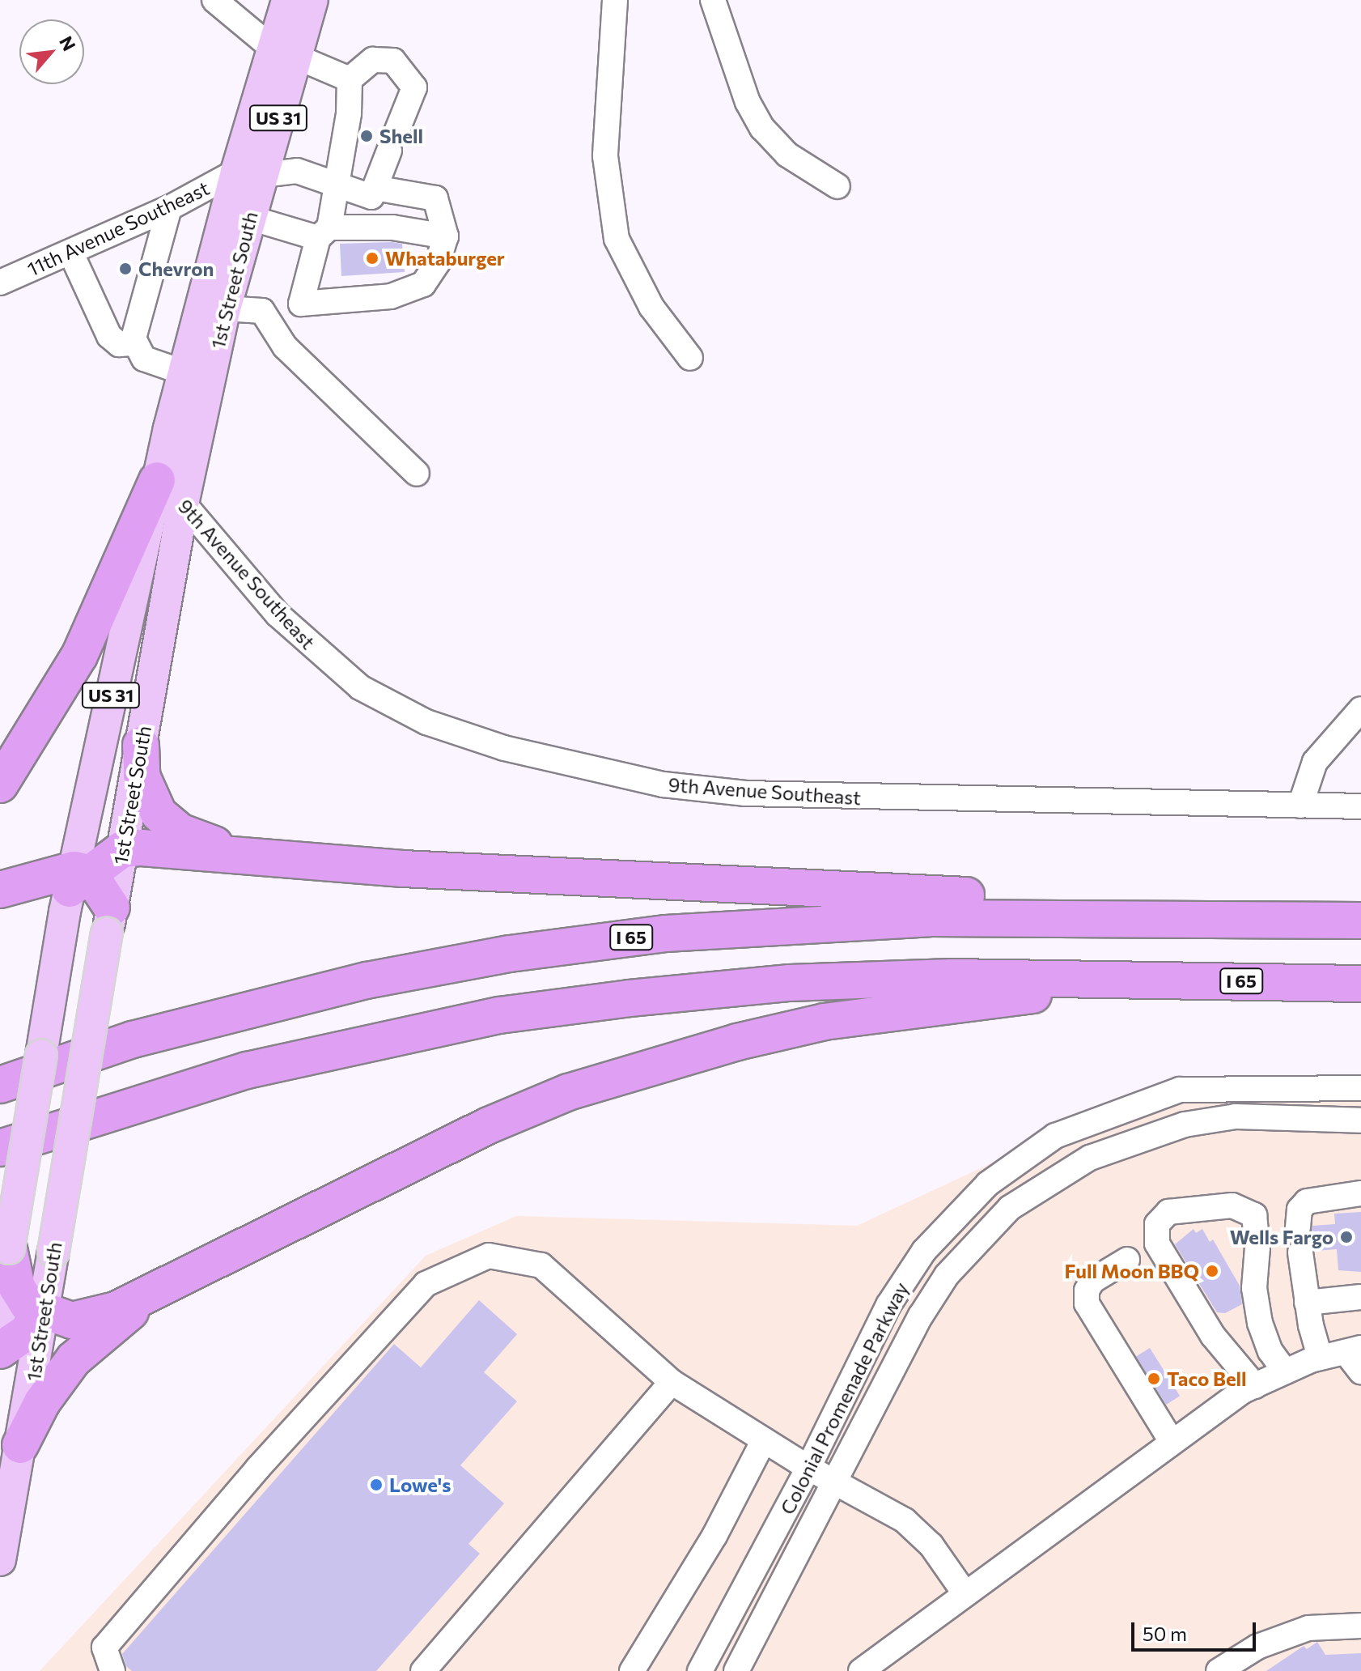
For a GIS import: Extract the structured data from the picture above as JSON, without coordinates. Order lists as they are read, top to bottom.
{
  "streets": {
    "highway": ["I 65"],
    "main road": ["US 31", "1st Street South"],
    "street": ["11th Avenue Southeast", "9th Avenue Southeast", "Colonial Promenade Parkway"]
  },
  "crossings": [
    ["11th Avenue Southeast", "1st Street South"],
    ["1st Street South", "9th Avenue Southeast"]
  ],
  "places": [
    "Shell",
    "Whataburger",
    "Chevron",
    "Wells Fargo",
    "Full Moon BBQ",
    "Taco Bell",
    "Lowe's"
  ],
  "scale_bar": "50 m",
  "north": "top right"
}
